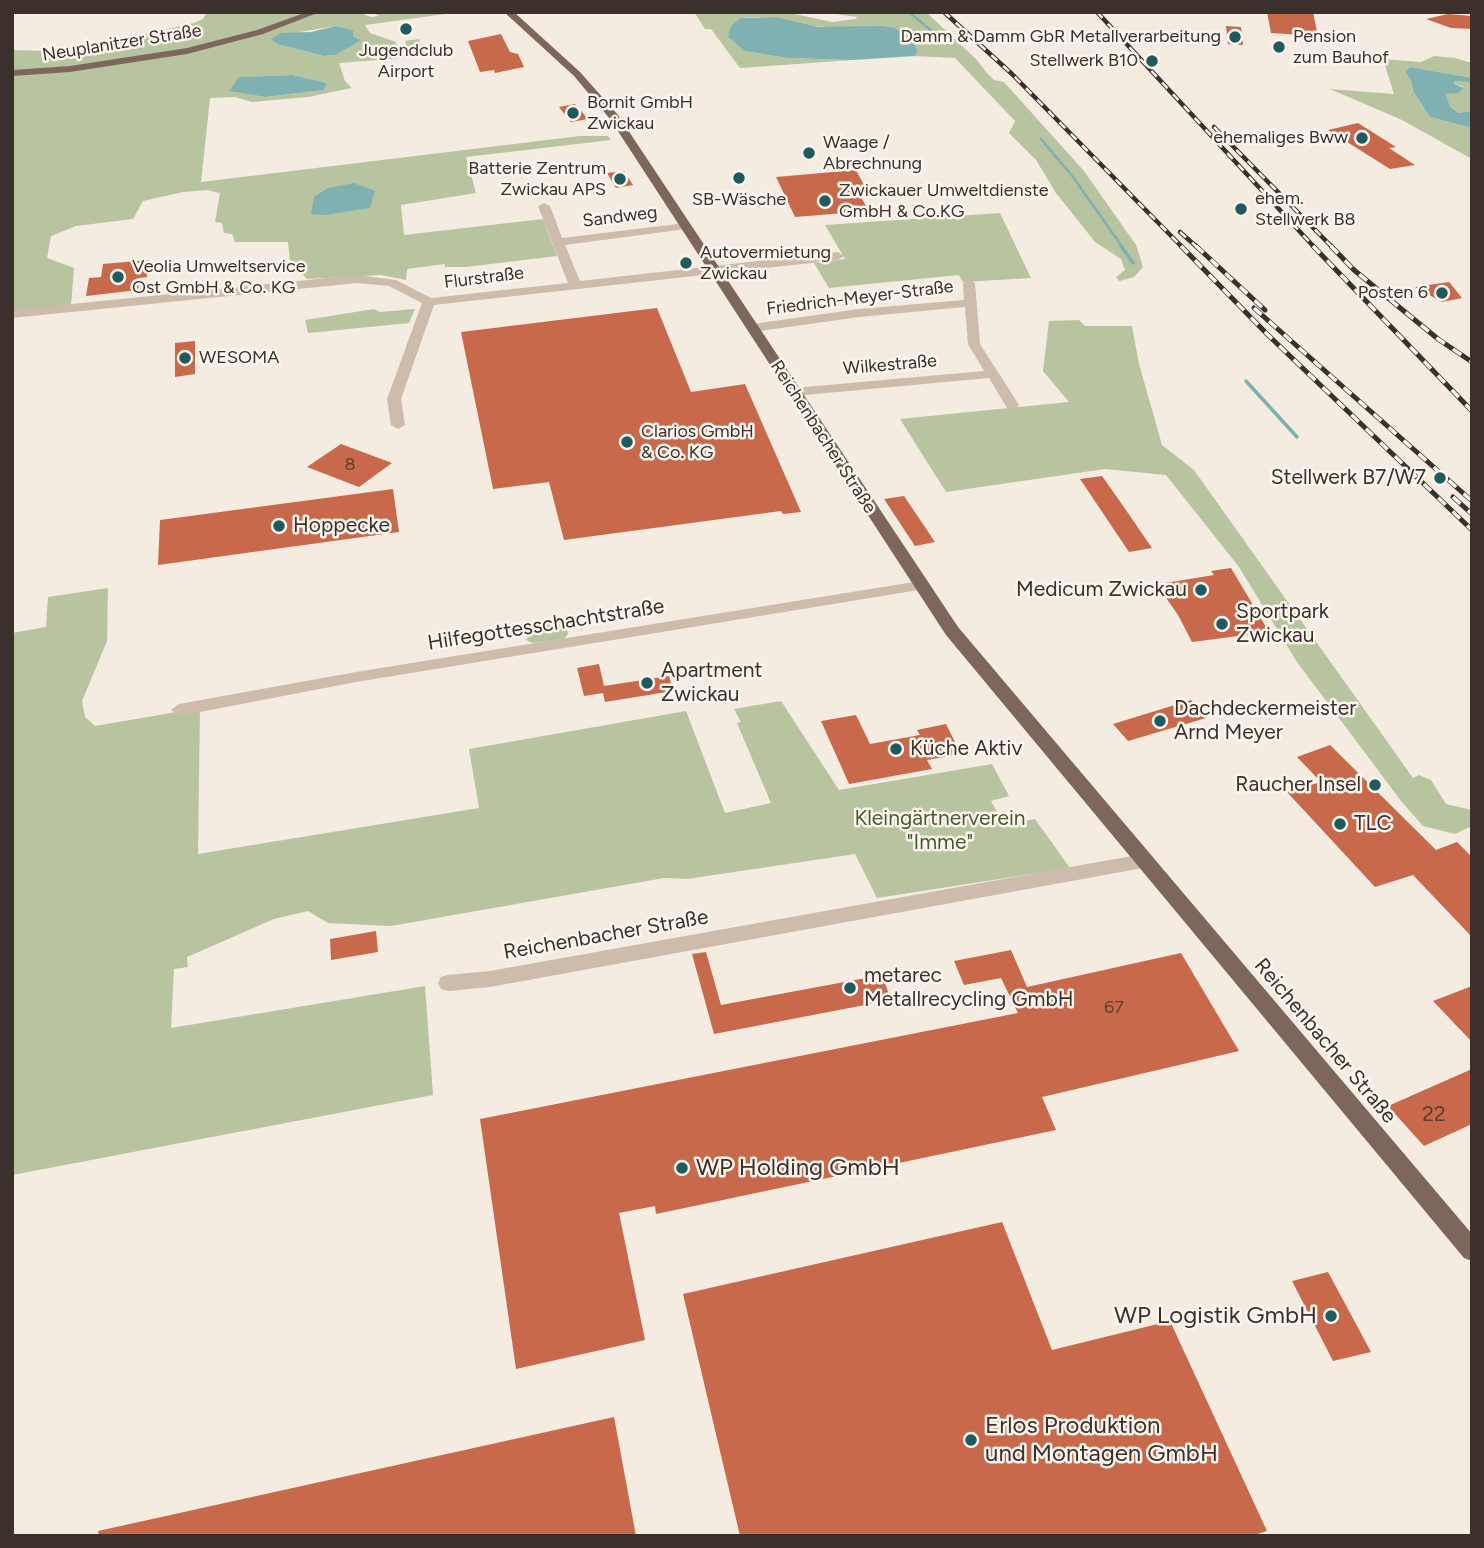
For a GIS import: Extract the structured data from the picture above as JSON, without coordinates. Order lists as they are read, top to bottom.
{
  "streets": {
    "main road": ["Neuplanitzer Straße", "Reichenbacher Straße"],
    "street": [
      "Sandweg",
      "Flurstraße",
      "Friedrich-Meyer-Straße",
      "Wilkestraße",
      "Hilfegottesschachtstraße"
    ]
  },
  "crossings": [
    ["Sandweg", "Reichenbacher Straße"],
    ["Flurstraße", "Reichenbacher Straße"],
    ["Friedrich-Meyer-Straße", "Reichenbacher Straße"],
    ["Wilkestraße", "Reichenbacher Straße"],
    ["Reichenbacher Straße", "Hilfegottesschachtstraße"]
  ],
  "parks": ["Kleingärtnerverein \"Imme\""],
  "places": [
    "Jugendclub Airport",
    "Damm & Damm GbR Metallverarbeitung",
    "Pension zum Bauhof",
    "Stellwerk B10",
    "Bornit GmbH Zwickau",
    "ehemaliges Bww",
    "Waage / Abrechnung",
    "SB-Wäsche",
    "Batterie Zentrum Zwickau APS",
    "Zwickauer Umweltdienste GmbH & Co.KG",
    "ehem. Stellwerk B8",
    "Autovermietung Zwickau",
    "Veolia Umweltservice Ost GmbH & Co. KG",
    "Posten 6",
    "WESOMA",
    "Clarios GmbH & Co. KG",
    "Stellwerk B7/W7",
    "Hoppecke",
    "Medicum Zwickau",
    "Sportpark Zwickau",
    "Apartment Zwickau",
    "Dachdeckermeister Arnd Meyer",
    "Küche Aktiv",
    "Raucher Insel",
    "TLC",
    "metarec Metallrecycling GmbH",
    "WP Holding GmbH",
    "WP Logistik GmbH",
    "Erlos Produktion und Montagen GmbH"
  ],
  "house_numbers": ["8", "67", "22"]
}
